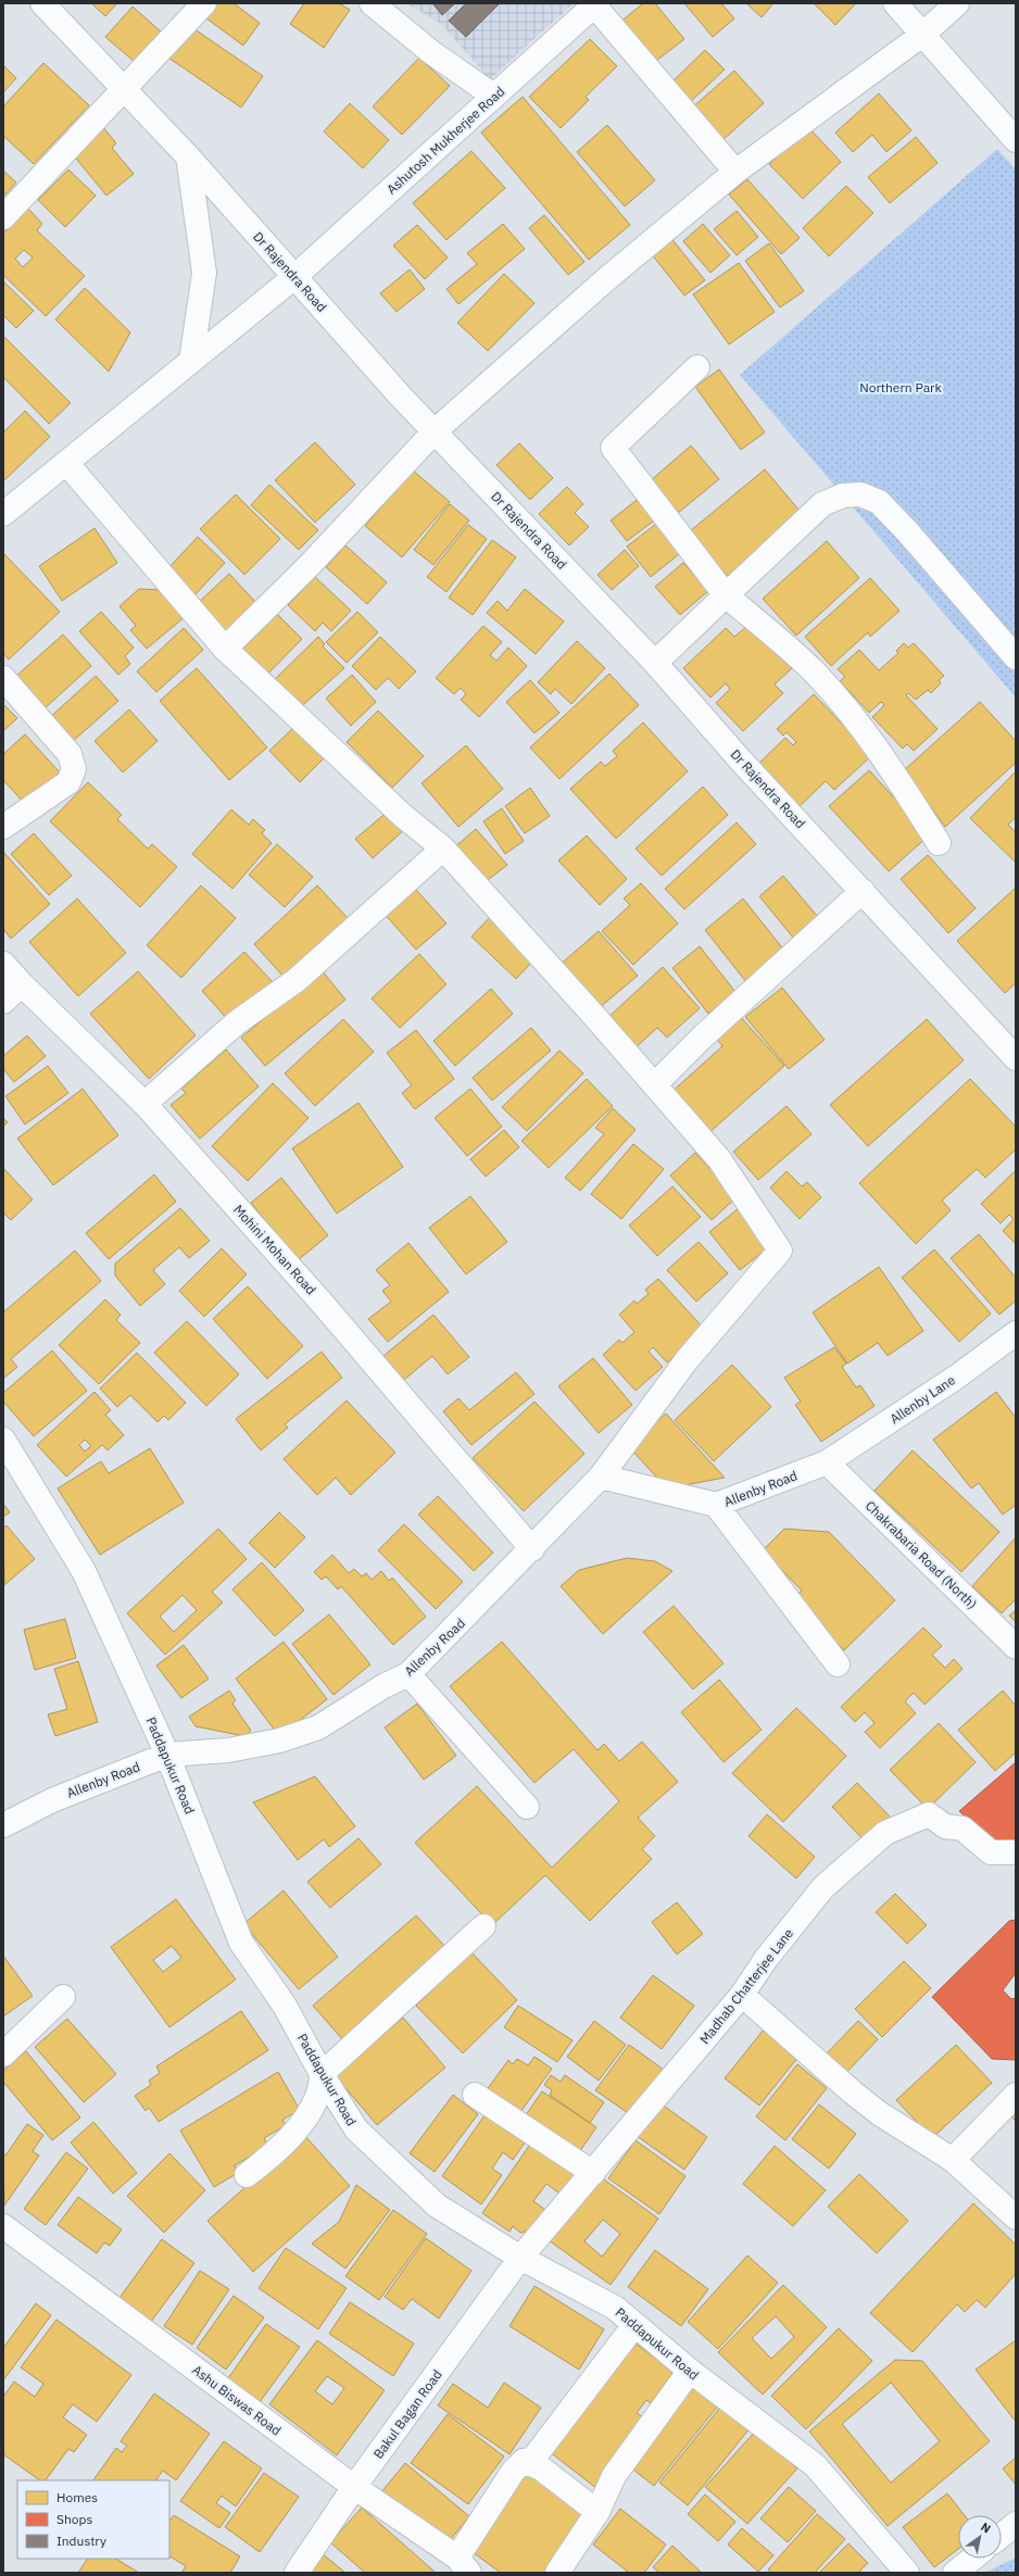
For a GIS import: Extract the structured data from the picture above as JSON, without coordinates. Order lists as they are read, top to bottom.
{
  "streets": {
    "street": [
      "Ashutosh Mukherjee Road",
      "Dr Rajendra Road",
      "Mohini Mohan Road",
      "Allenby Lane",
      "Allenby Road",
      "Chakrabaria Road (North)",
      "Paddapukur Road",
      "Madhab Chatterjee Lane",
      "Ashu Biswas Road",
      "Bakul Bagan Road"
    ]
  },
  "crossings": [
    ["Ashutosh Mukherjee Road", "Dr Rajendra Road"],
    ["Mohini Mohan Road", "Allenby Road"],
    ["Allenby Lane", "Allenby Road"],
    ["Allenby Lane", "Chakrabaria Road (North)"],
    ["Allenby Road", "Chakrabaria Road (North)"],
    ["Allenby Road", "Paddapukur Road"],
    ["Paddapukur Road", "Madhab Chatterjee Lane"],
    ["Paddapukur Road", "Bakul Bagan Road"],
    ["Madhab Chatterjee Lane", "Bakul Bagan Road"],
    ["Ashu Biswas Road", "Bakul Bagan Road"]
  ],
  "parks": ["Northern Park"],
  "legend": ["Homes", "Shops", "Industry"],
  "north": "top right"
}
